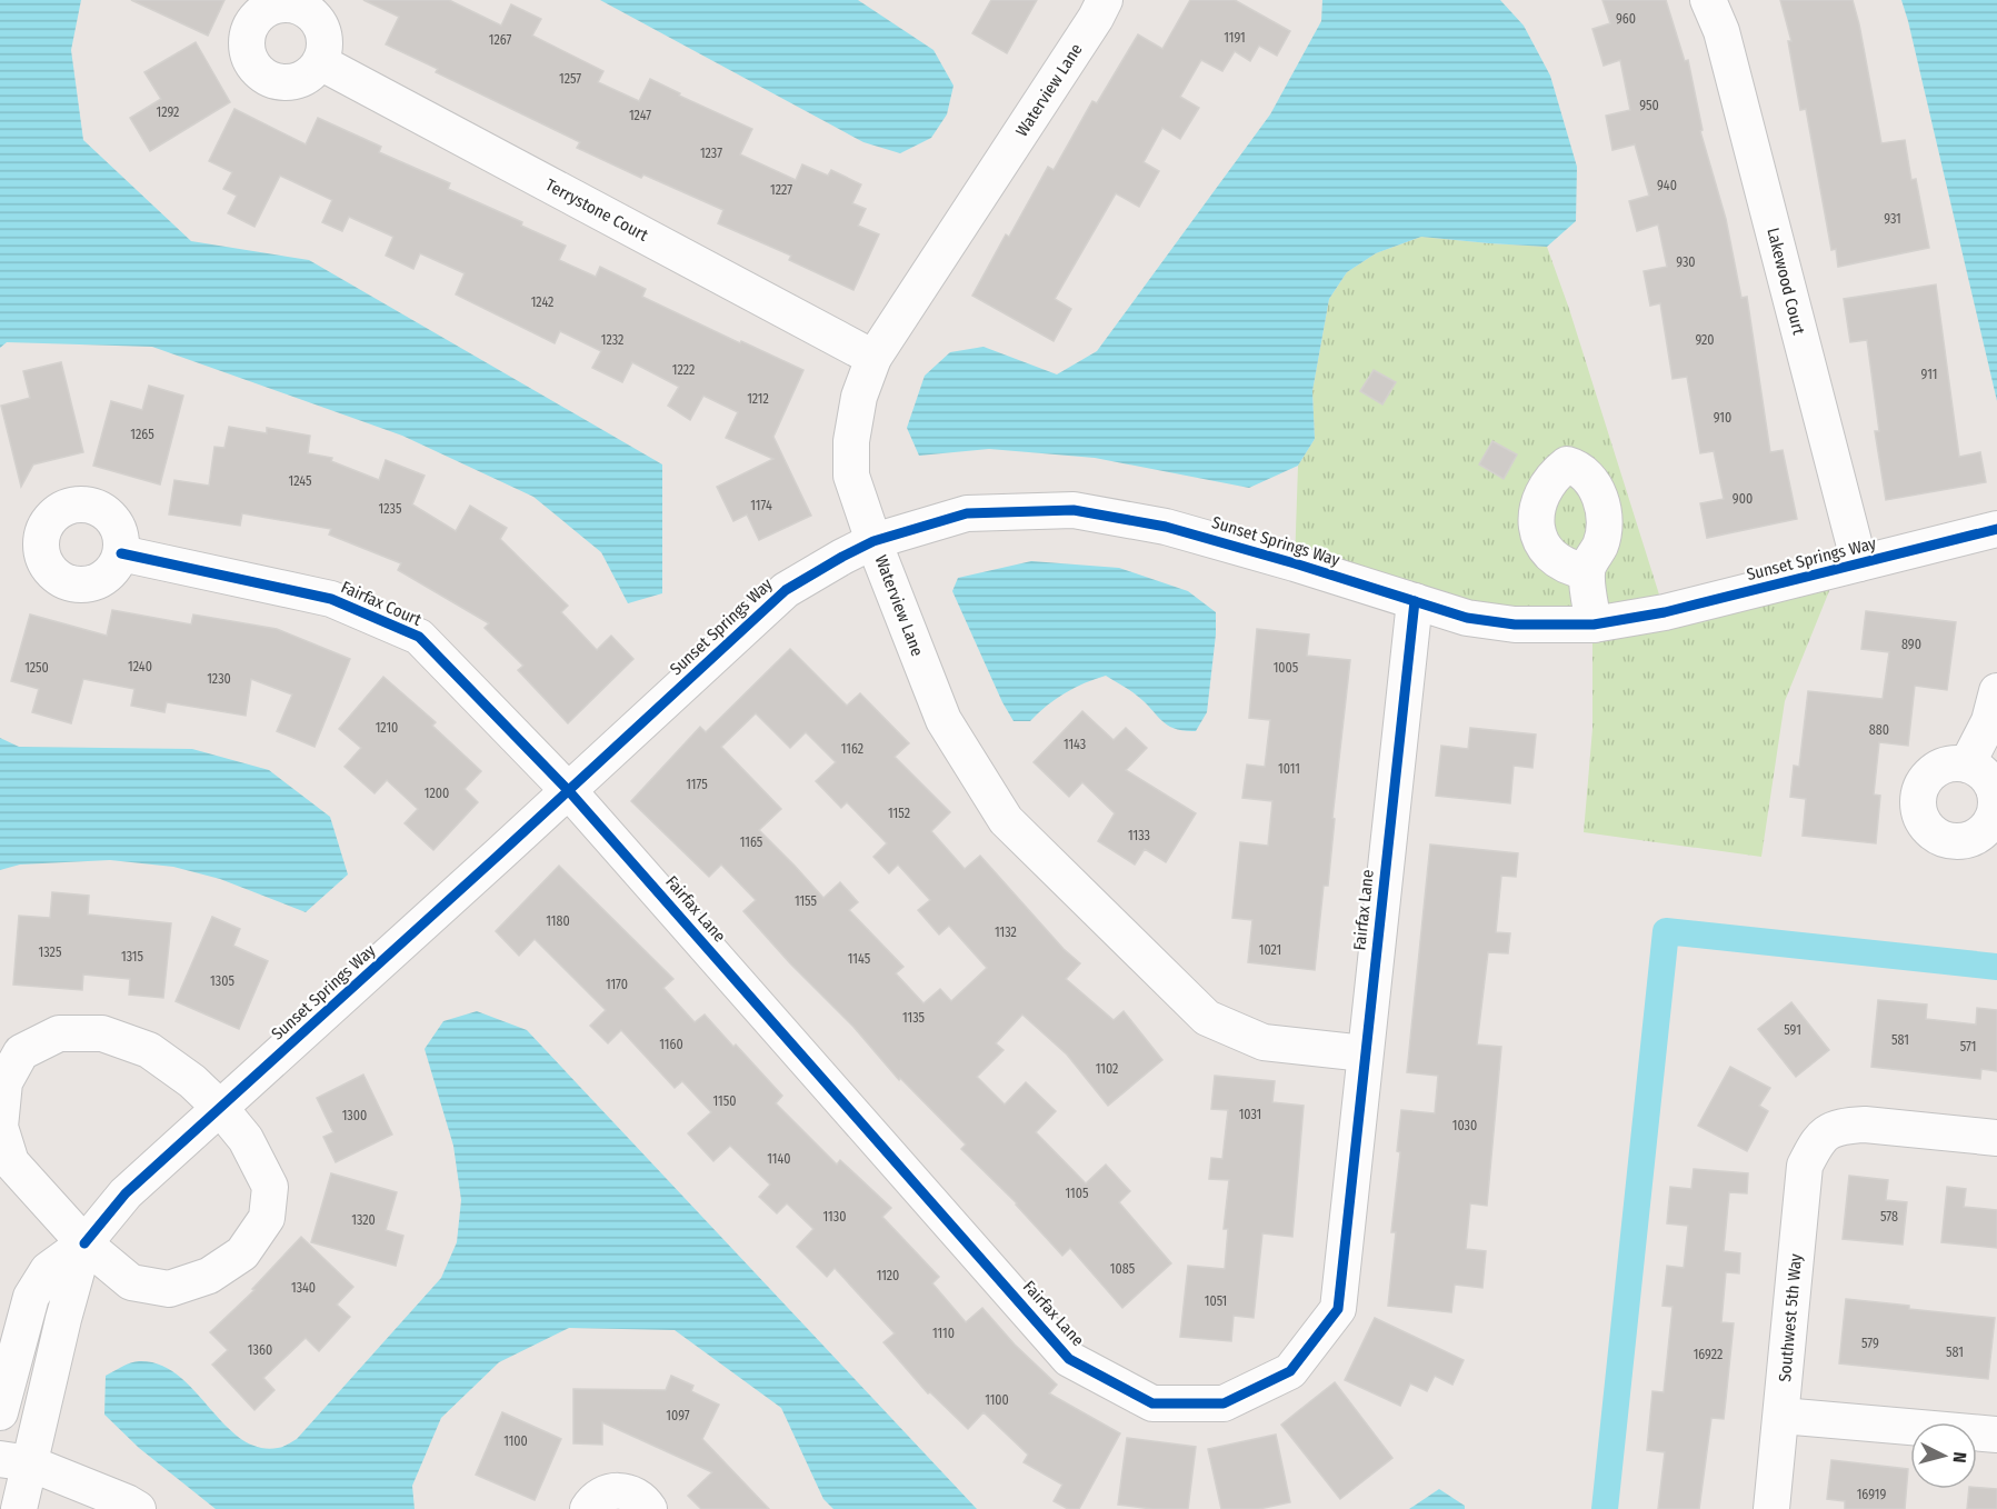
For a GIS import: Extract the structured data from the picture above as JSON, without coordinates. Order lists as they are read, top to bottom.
{
  "streets": {
    "street": [
      "Waterview Lane",
      "Terrystone Court",
      "Lakewood Court",
      "Sunset Springs Way",
      "Fairfax Court",
      "Fairfax Lane",
      "Southwest 5th Way"
    ]
  },
  "crossings": [
    ["Waterview Lane", "Terrystone Court"],
    ["Waterview Lane", "Sunset Springs Way"],
    ["Waterview Lane", "Fairfax Lane"],
    ["Lakewood Court", "Sunset Springs Way"],
    ["Sunset Springs Way", "Fairfax Court"],
    ["Sunset Springs Way", "Fairfax Lane"],
    ["Fairfax Court", "Fairfax Lane"]
  ],
  "house_numbers": [
    "960",
    "1191",
    "1267",
    "1257",
    "950",
    "1292",
    "1247",
    "1237",
    "940",
    "1227",
    "931",
    "930",
    "1242",
    "1232",
    "920",
    "1222",
    "911",
    "1212",
    "910",
    "1265",
    "1245",
    "900",
    "1174",
    "1235",
    "890",
    "1240",
    "1250",
    "1005",
    "1230",
    "1210",
    "880",
    "1143",
    "1162",
    "1011",
    "1175",
    "1200",
    "1152",
    "1133",
    "1165",
    "1155",
    "1180",
    "1132",
    "1021",
    "1325",
    "1315",
    "1145",
    "1305",
    "1170",
    "1135",
    "591",
    "581",
    "1160",
    "571",
    "1102",
    "1150",
    "1031",
    "1300",
    "1030",
    "1140",
    "1105",
    "1130",
    "578",
    "1320",
    "1085",
    "1120",
    "1340",
    "1051",
    "1110",
    "579",
    "1360",
    "581",
    "16922",
    "1100",
    "1097",
    "1100",
    "16919"
  ],
  "north": "right"
}
